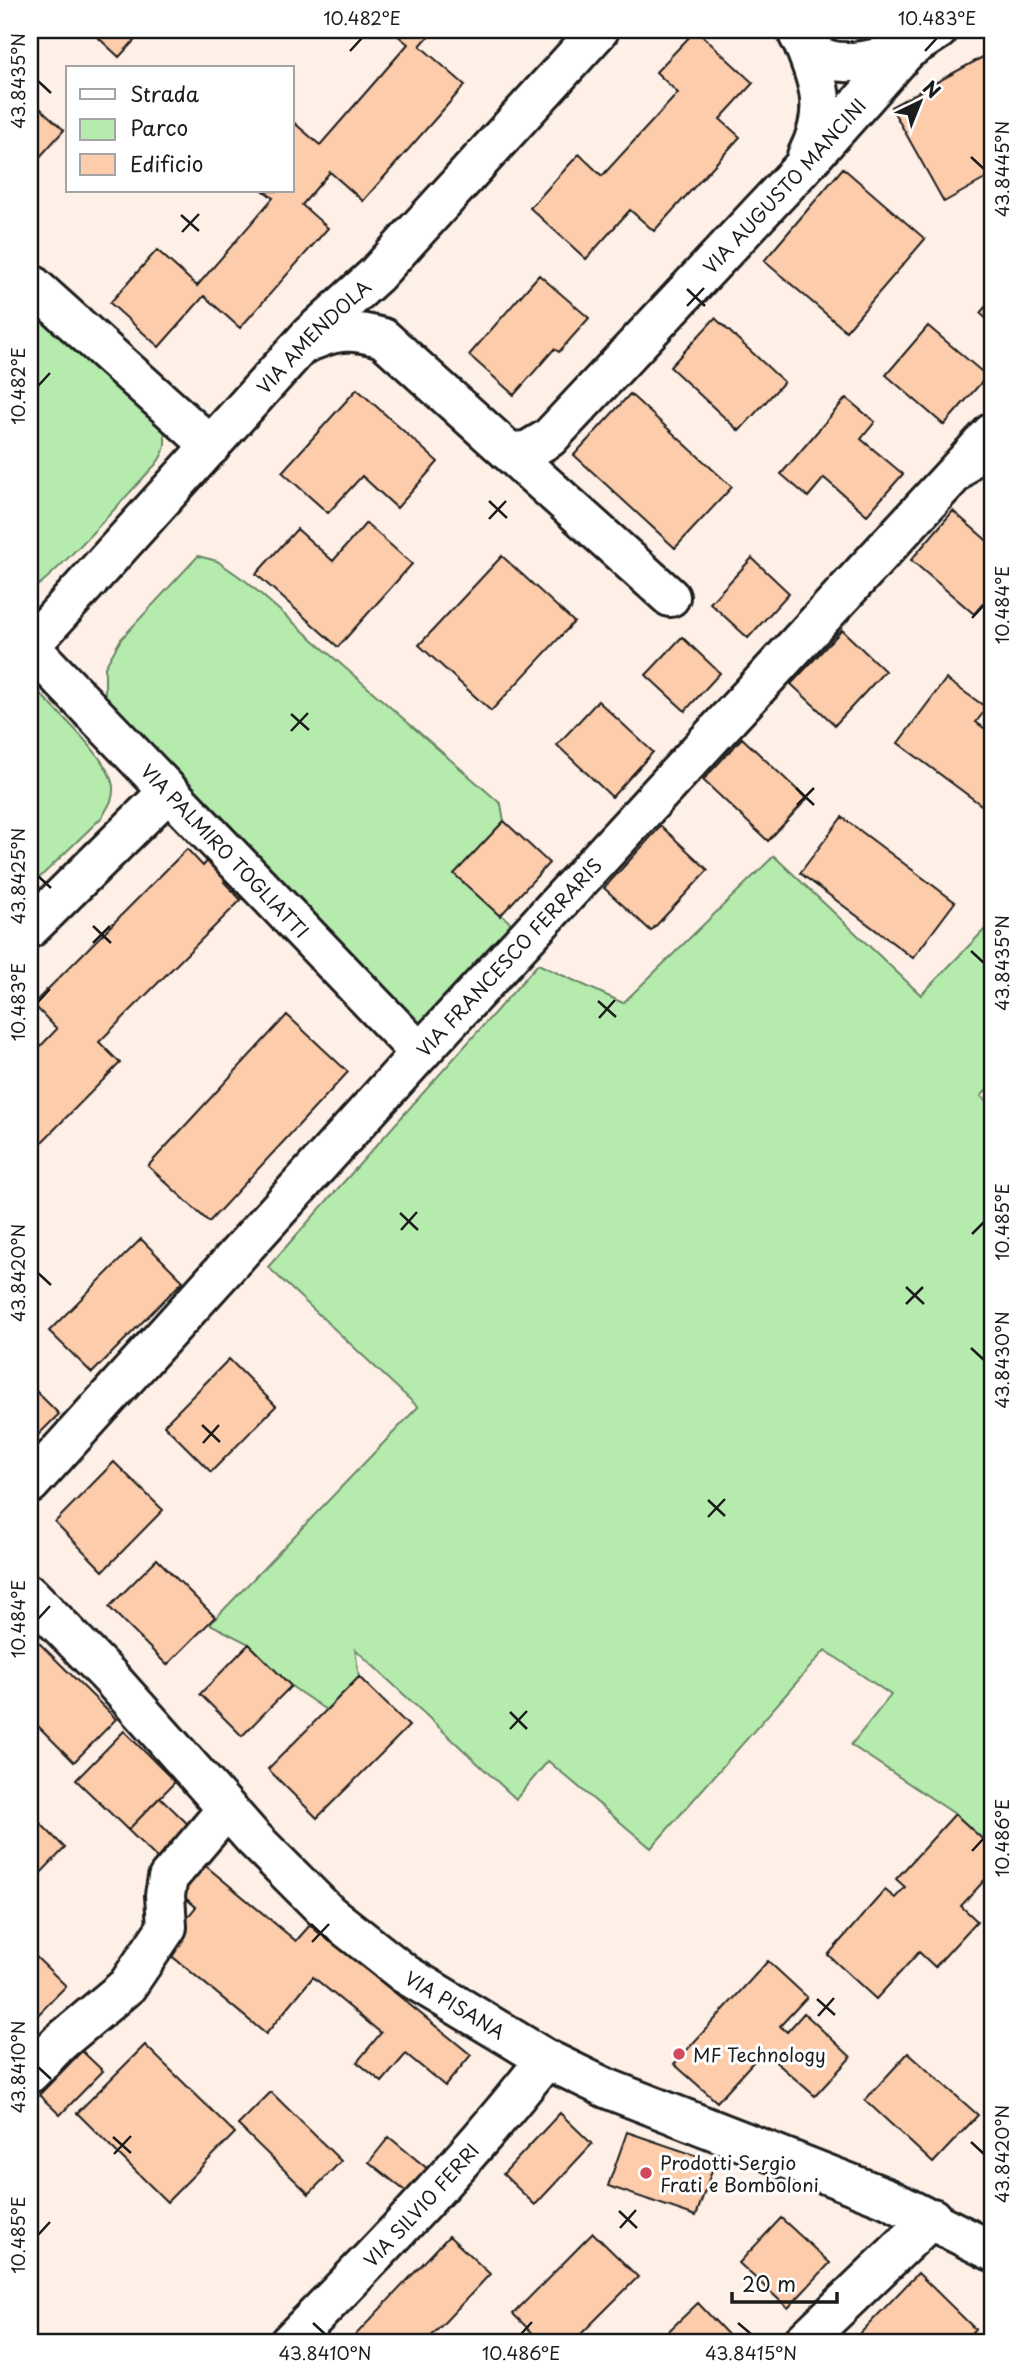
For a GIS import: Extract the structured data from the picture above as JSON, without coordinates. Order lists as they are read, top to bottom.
{
  "streets": {
    "street": [
      "VIA AUGUSTO MANCINI",
      "VIA AMENDOLA",
      "VIA PALMIRO TOGLIATTI",
      "VIA FRANCESCO FERRARIS",
      "VIA PISANA",
      "VIA SILVIO FERRI"
    ]
  },
  "crossings": [
    ["VIA AMENDOLA", "VIA PALMIRO TOGLIATTI"],
    ["VIA PALMIRO TOGLIATTI", "VIA FRANCESCO FERRARIS"],
    ["VIA PISANA", "VIA SILVIO FERRI"]
  ],
  "places": ["MF Technology", "Prodotti Sergio Frati e Bomboloni"],
  "legend": ["Strada", "Parco", "Edificio"],
  "scale_bar": "20 m",
  "north": "top right",
  "coordinates": [
    "10.482°E",
    "10.483°E",
    "43.8435°N",
    "43.8445°N",
    "10.484°E",
    "43.8425°N",
    "10.485°E",
    "43.8420°N",
    "43.8430°N",
    "10.486°E",
    "43.8410°N",
    "43.8415°N"
  ]
}
